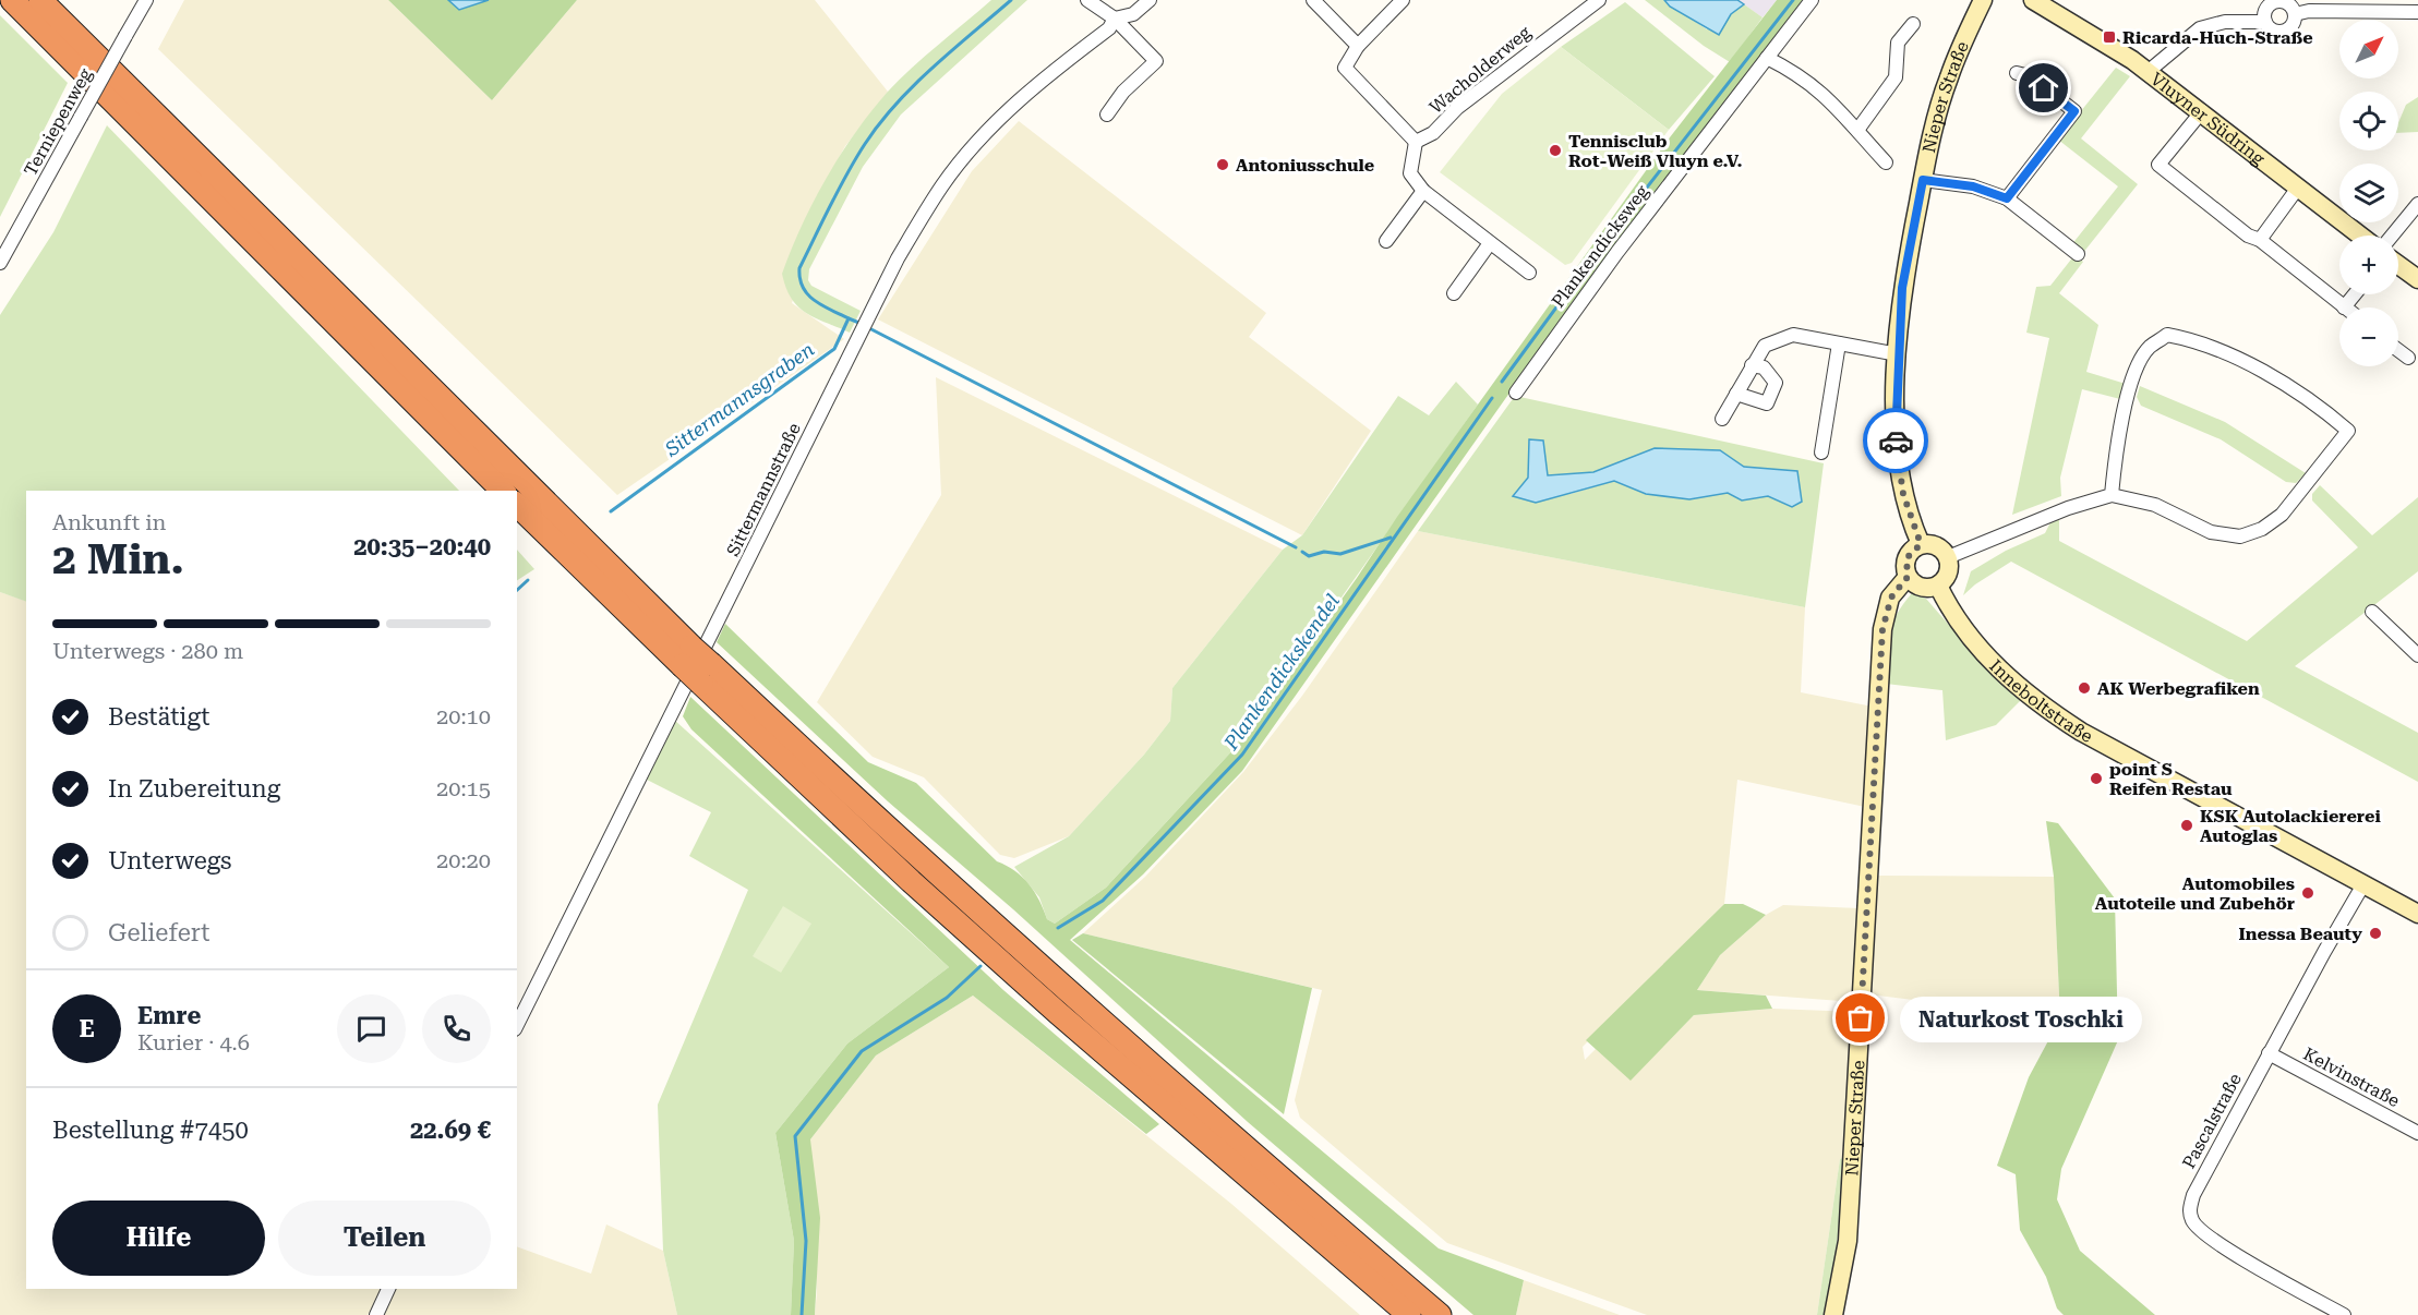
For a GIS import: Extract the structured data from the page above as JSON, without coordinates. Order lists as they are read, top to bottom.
{
  "streets": {
    "street": [
      "Wacholderweg",
      "Nieper Straße",
      "Vluyner Südring",
      "Terniepenweg",
      "Plankendicksweg",
      "Sittermannstraße",
      "Inneboltstraße",
      "Kelvinstraße",
      "Pascalstraße"
    ]
  },
  "crossings": [
    ["Nieper Straße", "Inneboltstraße"],
    ["Inneboltstraße", "Pascalstraße"],
    ["Kelvinstraße", "Pascalstraße"]
  ],
  "water": ["Sittermannsgraben", "Plankendickskendel"],
  "places": {
    "transit": ["Ricarda-Huch-Straße"],
    "other": [
      "Tennisclub Rot-Weiß Vluyn e.V.",
      "Antoniusschule",
      "AK Werbegrafiken",
      "point S Reifen Restau",
      "KSK Autolackiererei Autoglas",
      "Automobiles Autoteile und Zubehör",
      "Inessa Beauty",
      "Naturkost Toschki"
    ]
  },
  "north": "top right",
  "page": {
    "map_buttons": ["+", "−"],
    "heading": ["2 Min.", "Ankunft in", "20:35–20:40"],
    "panel": [
      "Emre",
      "Kurier · 4.6",
      "Bestellung #7450",
      "22.69 €"
    ],
    "bar": "Unterwegs · 280 m",
    "list": [
      ["Bestätigt", "20:10"],
      ["In Zubereitung", "20:15"],
      ["Unterwegs", "20:20"],
      "Geliefert"
    ],
    "round": "E",
    "bubble": "Naturkost Toschki",
    "buttons": ["Hilfe", "Teilen"]
  }
}
